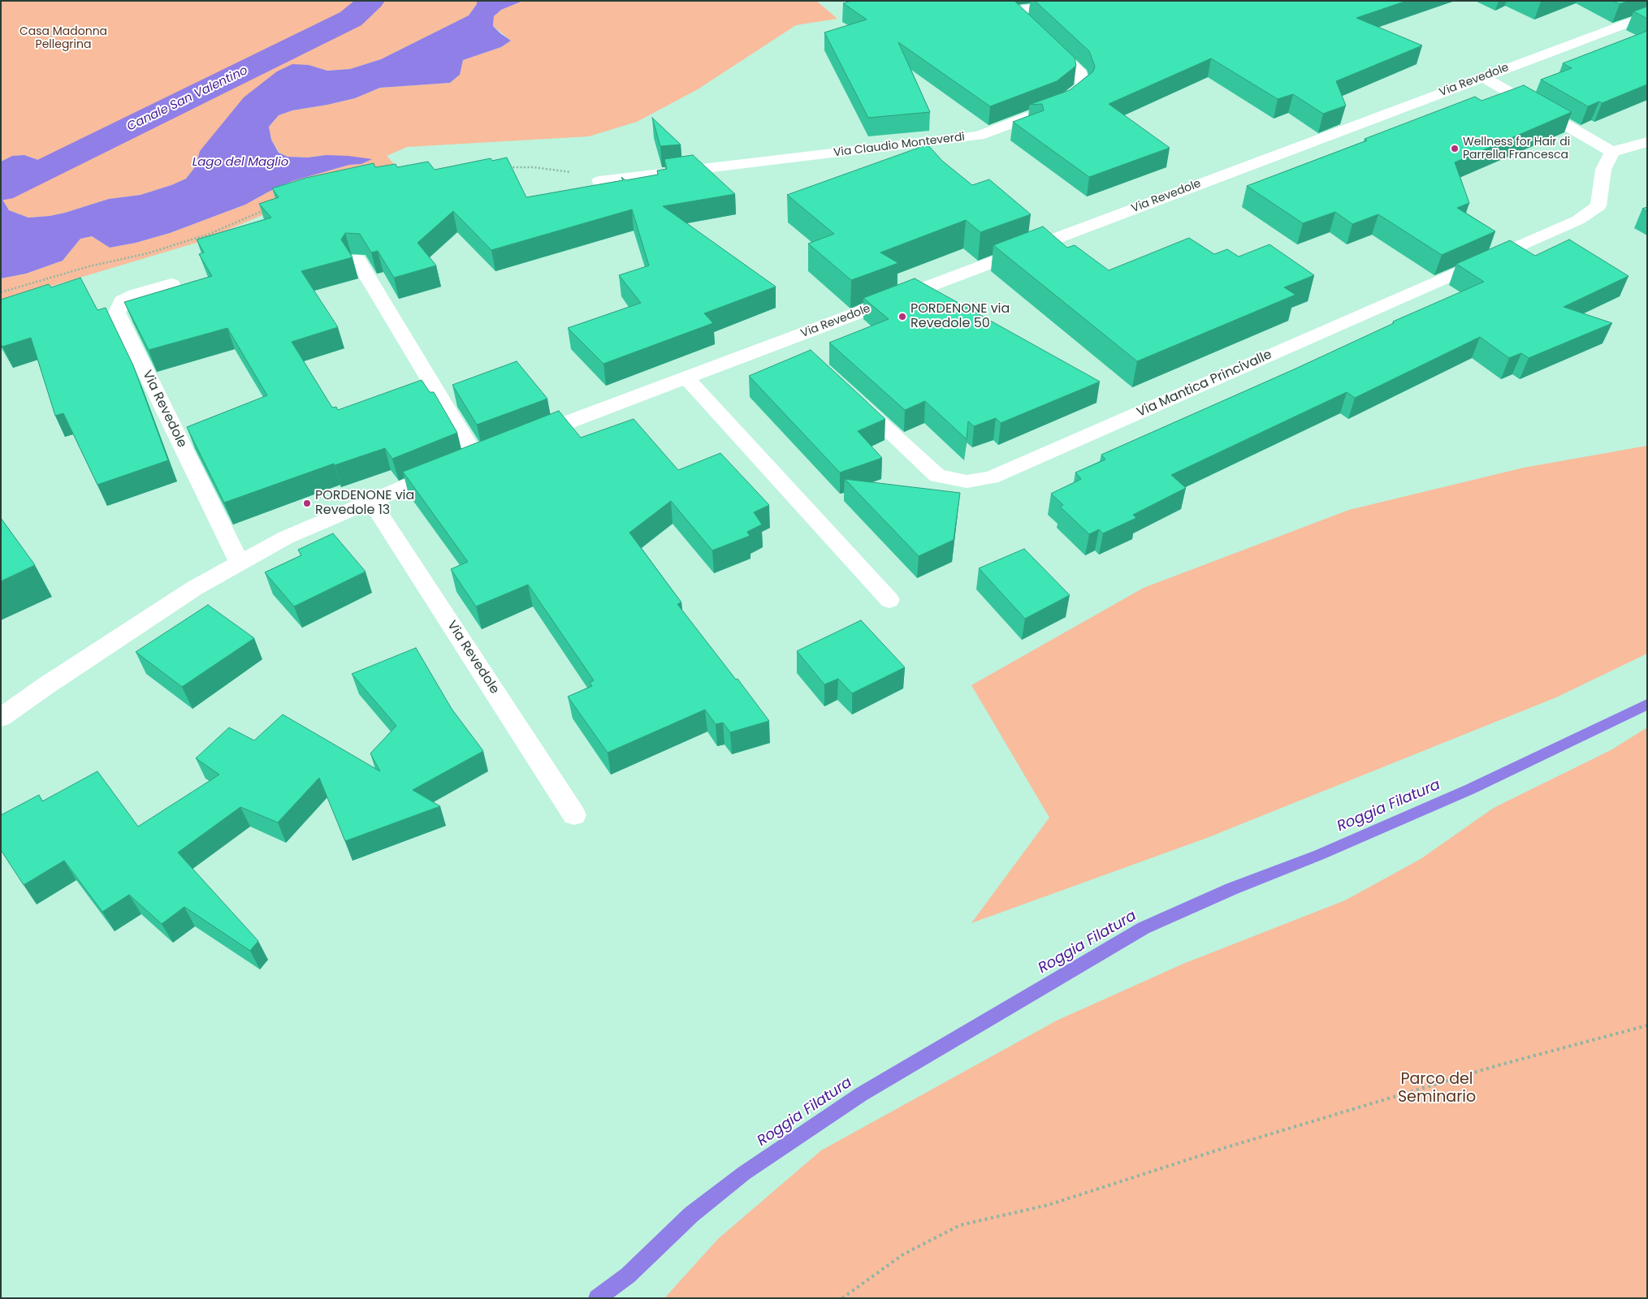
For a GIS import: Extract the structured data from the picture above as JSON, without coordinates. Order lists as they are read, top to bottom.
{
  "streets": {
    "street": ["Via Revedole", "Via Claudio Monteverdi", "Via Mantica Princivalle"]
  },
  "water": ["Canale San Valentino", "Lago del Maglio", "Roggia Filatura"],
  "parks": ["Casa Madonna Pellegrina", "Parco del Seminario"],
  "places": ["Wellness for Hair di Parrella Francesca", "PORDENONE via Revedole 50", "PORDENONE via Revedole 13"]
}
